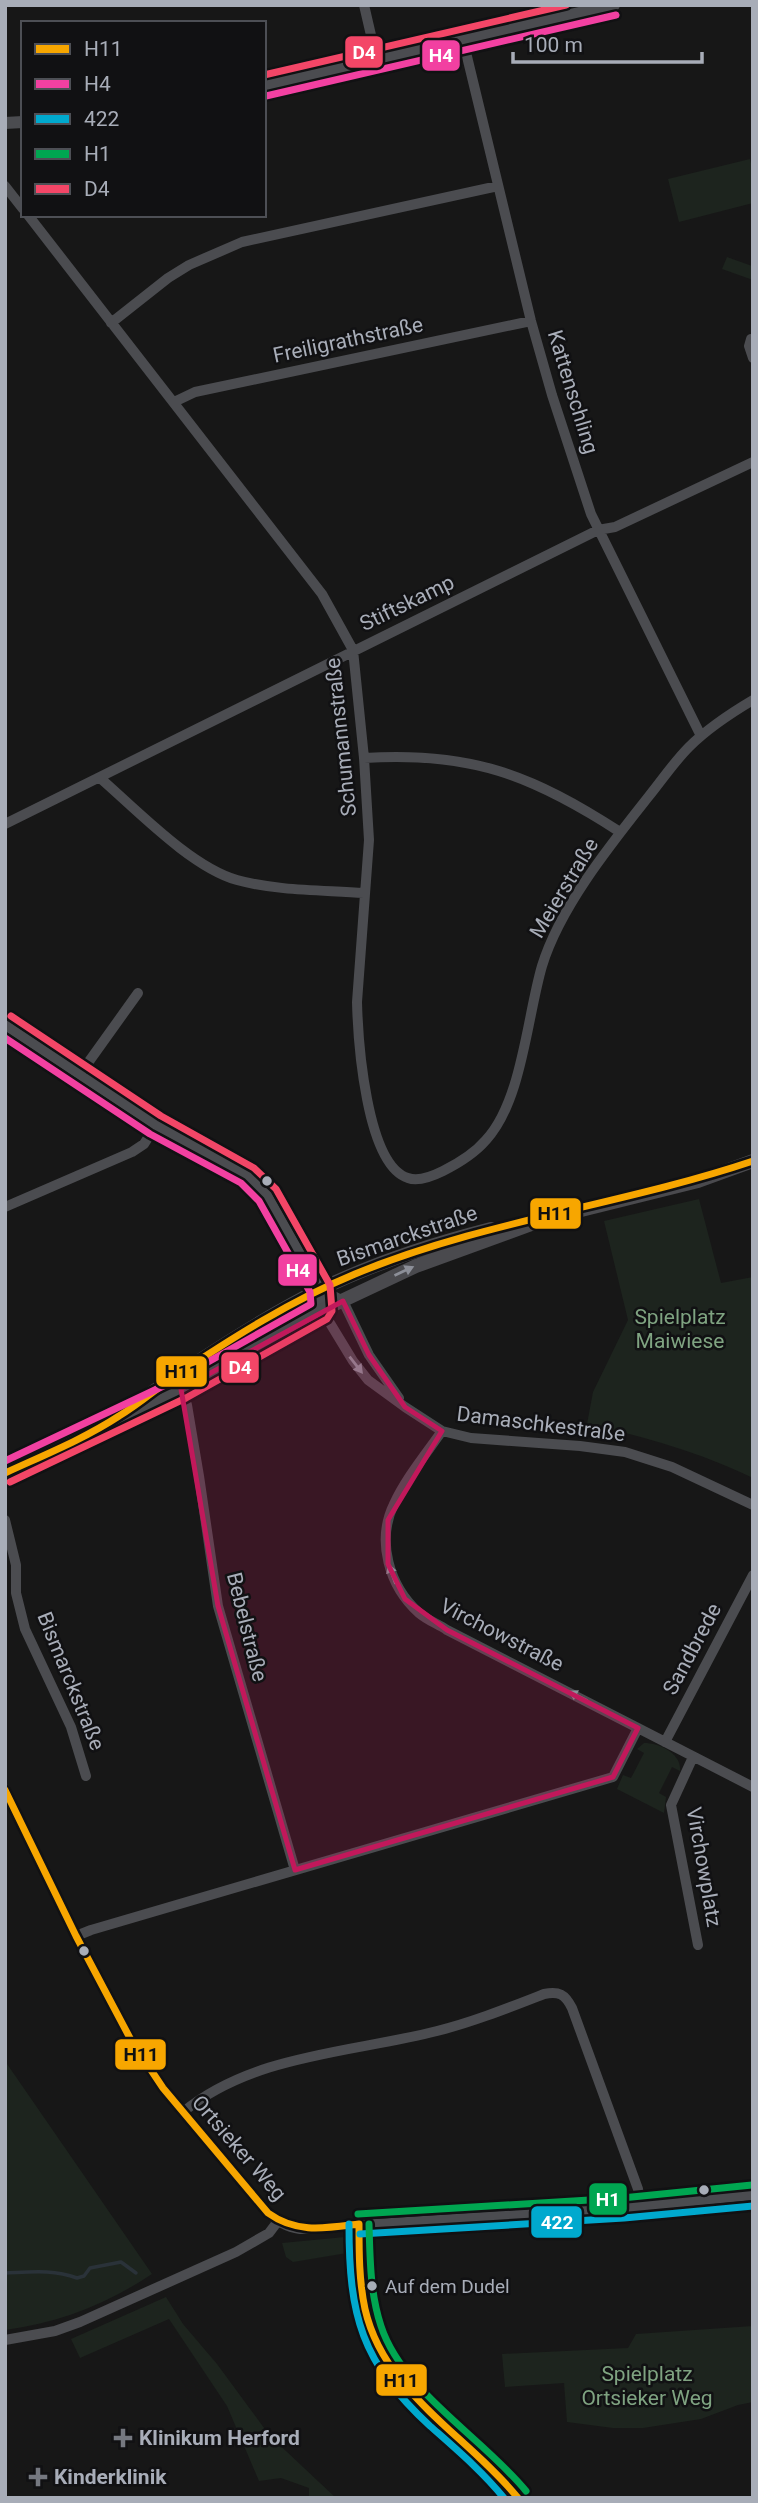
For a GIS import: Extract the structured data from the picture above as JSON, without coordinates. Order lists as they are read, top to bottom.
{
  "streets": {
    "main road": ["Bismarckstraße"],
    "street": [
      "Freiligrathstraße",
      "Kattenschling",
      "Stiftskamp",
      "Schumannstraße",
      "Meierstraße",
      "Damaschkestraße",
      "Bebelstraße",
      "Virchowstraße",
      "Sandbrede",
      "Virchowplatz",
      "Ortsieker Weg"
    ]
  },
  "crossings": [
    ["Freiligrathstraße", "Kattenschling"],
    ["Freiligrathstraße", "Schumannstraße"],
    ["Kattenschling", "Stiftskamp"],
    ["Kattenschling", "Meierstraße"],
    ["Stiftskamp", "Schumannstraße"],
    ["Schumannstraße", "Meierstraße"],
    ["Bismarckstraße", "Damaschkestraße"],
    ["Bismarckstraße", "Bebelstraße"],
    ["Damaschkestraße", "Virchowstraße"],
    ["Virchowstraße", "Sandbrede"],
    ["Virchowstraße", "Virchowplatz"]
  ],
  "parks": ["Spielplatz Maiwiese", "Spielplatz Ortsieker Weg"],
  "places": {
    "other": ["Auf dem Dudel"],
    "health": ["Klinikum Herford", "Kinderklinik"]
  },
  "lines": [
    "transit line D4",
    "transit line H4",
    "transit line H11",
    "transit line H1",
    "transit line 422"
  ],
  "legend": [
    "H11",
    "H4",
    "422",
    "H1",
    "D4"
  ],
  "scale_bar": "100 m"
}
